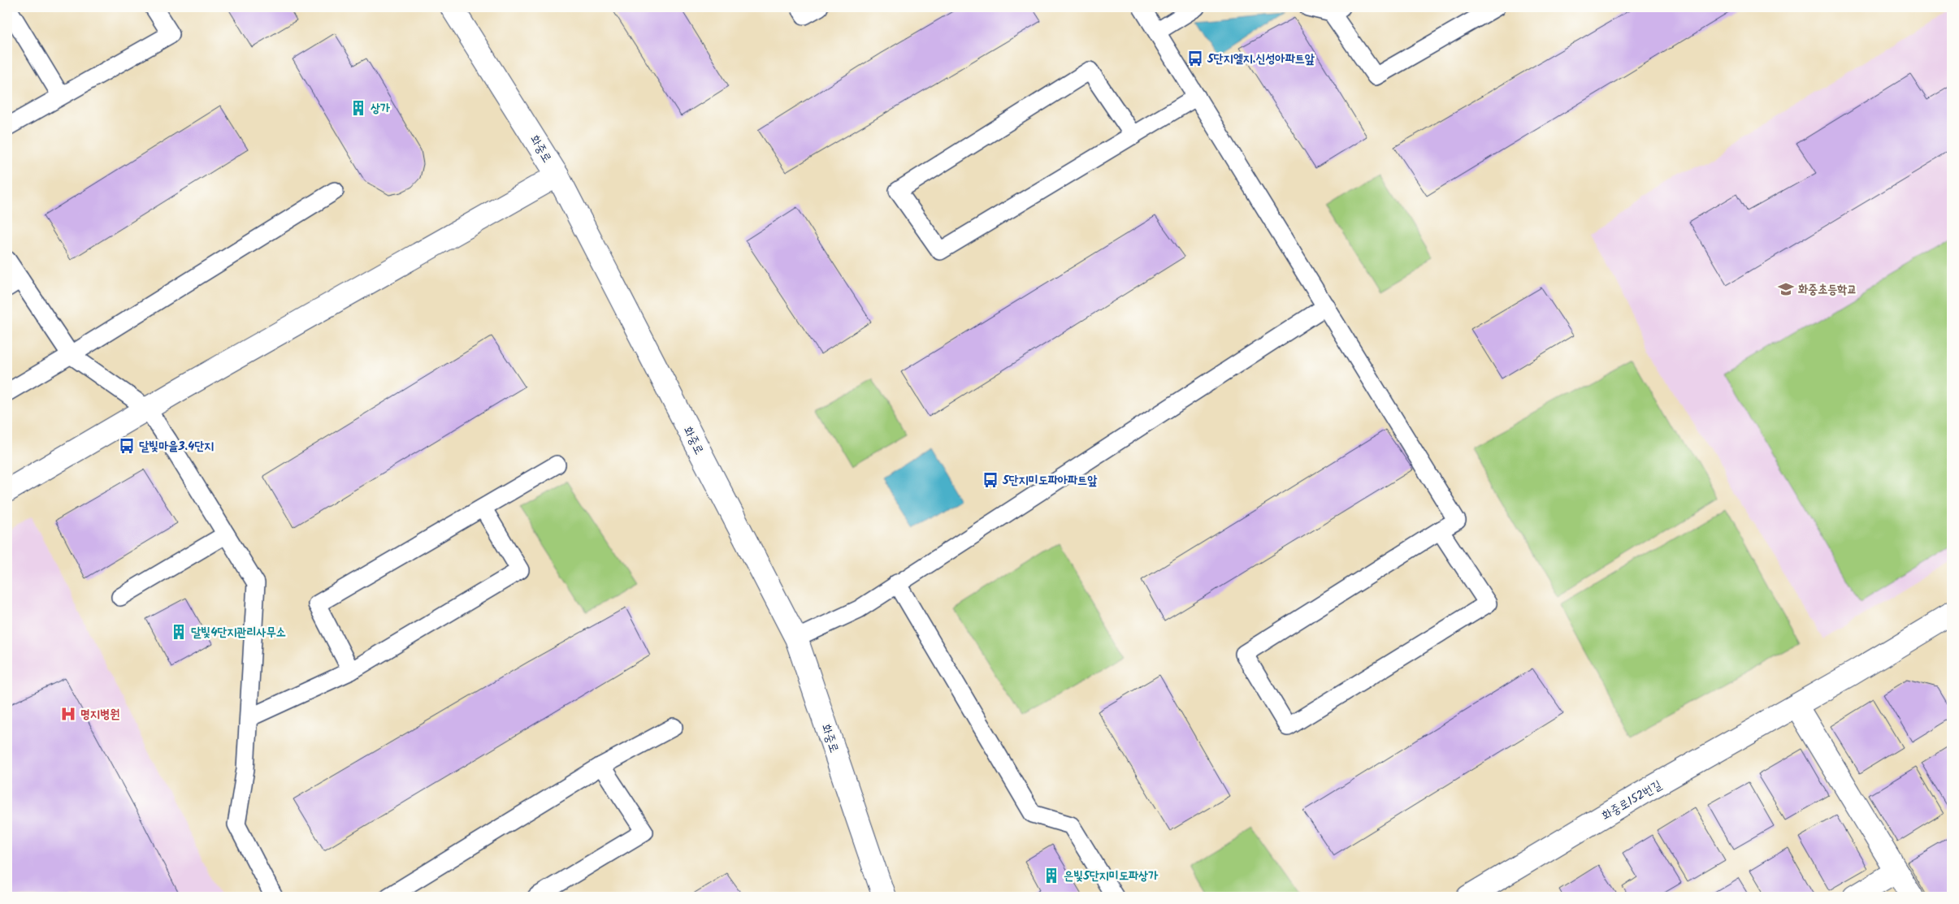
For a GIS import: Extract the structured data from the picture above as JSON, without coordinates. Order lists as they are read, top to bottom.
{
  "streets": {
    "street": ["화중로", "화중로152번길"]
  },
  "places": {
    "bus stop": ["5단지엘지.신성아파트앞", "달빛마을3.4단지", "5단지미도파아파트앞"],
    "building": ["상가", "달빛4단지관리사무소", "은빛5단지미도파상가"],
    "school or university": ["화중초등학교"],
    "hospital": ["명지병원"]
  }
}
